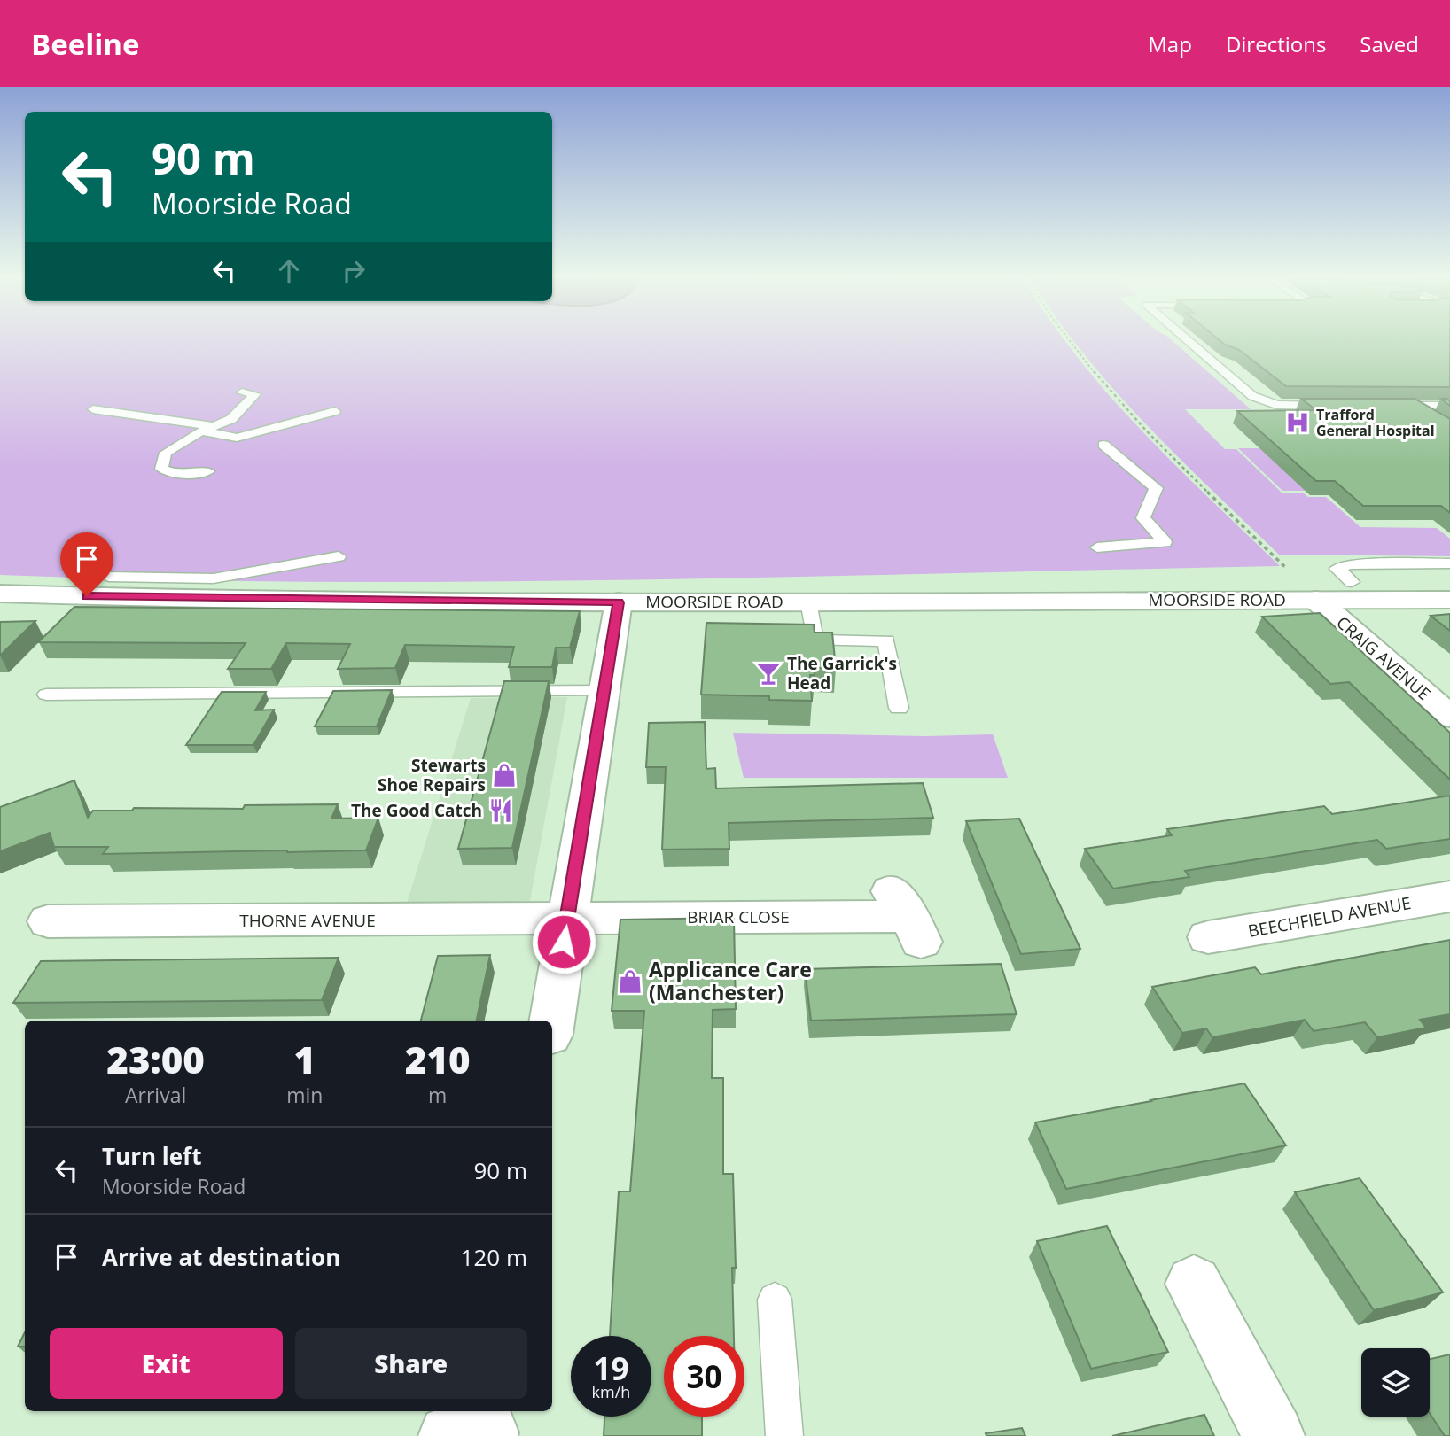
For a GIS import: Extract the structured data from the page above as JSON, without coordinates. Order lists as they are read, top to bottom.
{
  "streets": {
    "street": [
      "MOORSIDE ROAD",
      "CRAIG AVENUE",
      "BRIAR CLOSE",
      "BEECHFIELD AVENUE",
      "THORNE AVENUE"
    ]
  },
  "crossings": [
    ["MOORSIDE ROAD", "CRAIG AVENUE"],
    ["BRIAR CLOSE", "THORNE AVENUE"]
  ],
  "places": {
    "hospital": ["Trafford General Hospital"],
    "bar": ["The Garrick's Head"],
    "shop": ["Stewarts Shoe Repairs", "Applicance Care (Manchester)"],
    "restaurant": ["The Good Catch"]
  },
  "page": {
    "header": "Beeline",
    "nav": ["Map", "Directions", "Saved"],
    "turn": ["90 m", "Moorside Road"],
    "eta": [
      "23:00",
      "Arrival",
      "1",
      "min",
      "210",
      "m"
    ],
    "list": [
      {
        "name": "Turn left",
        "note": "Moorside Road",
        "value": "90 m"
      },
      {
        "name": "Arrive at destination",
        "value": "120 m"
      }
    ],
    "buttons": ["Exit", "Share"],
    "speed": "19 km/h",
    "limit": "30"
  }
}
